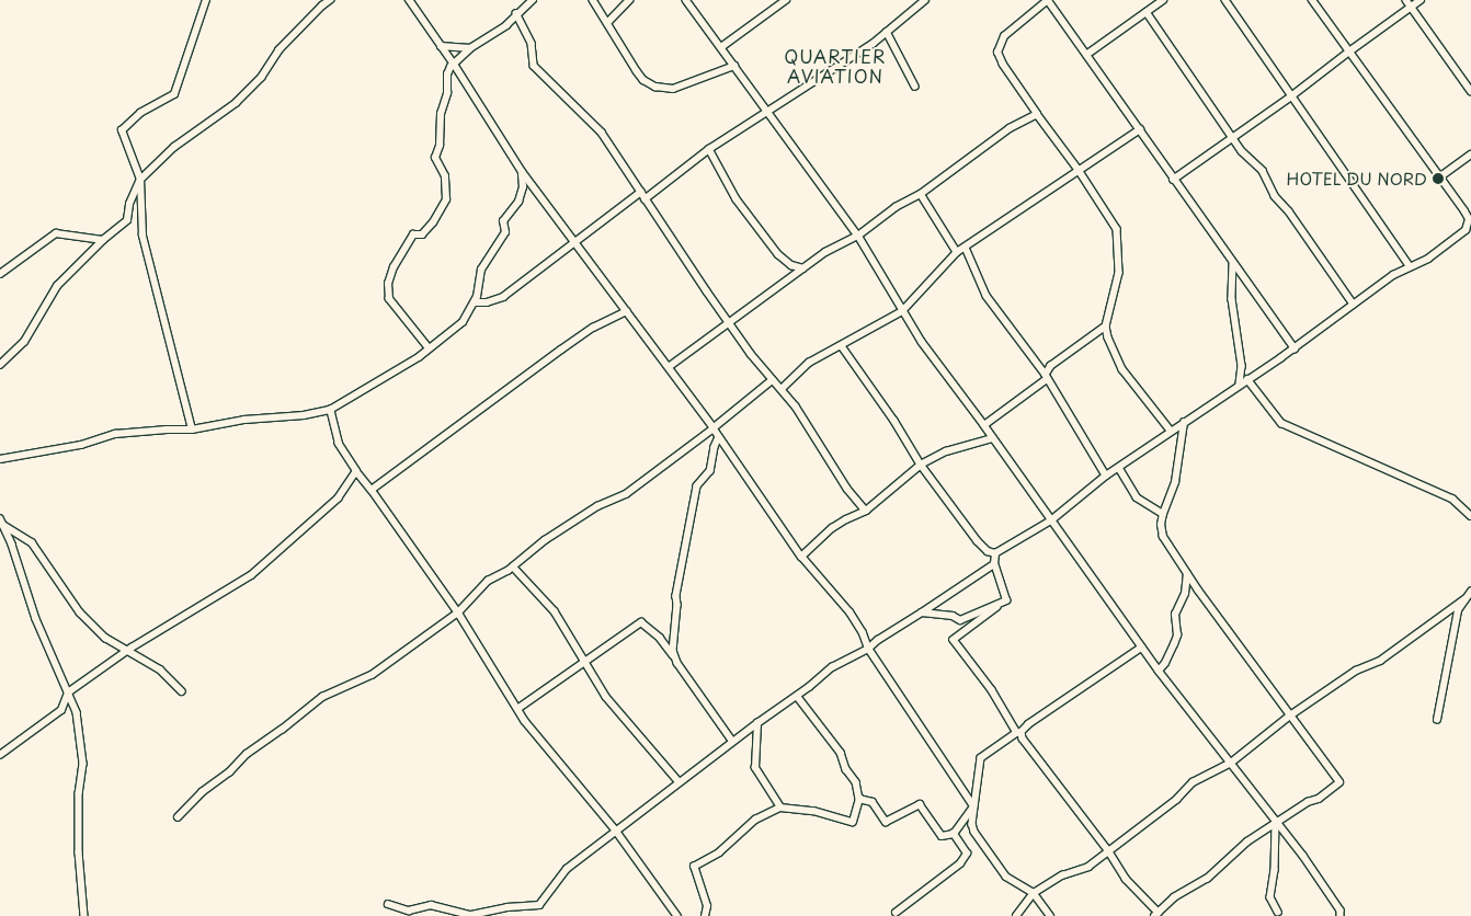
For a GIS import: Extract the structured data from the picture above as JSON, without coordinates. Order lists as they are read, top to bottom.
{
  "districts": ["QUARTIER AVIATION"],
  "places": ["HOTEL DU NORD"]
}
